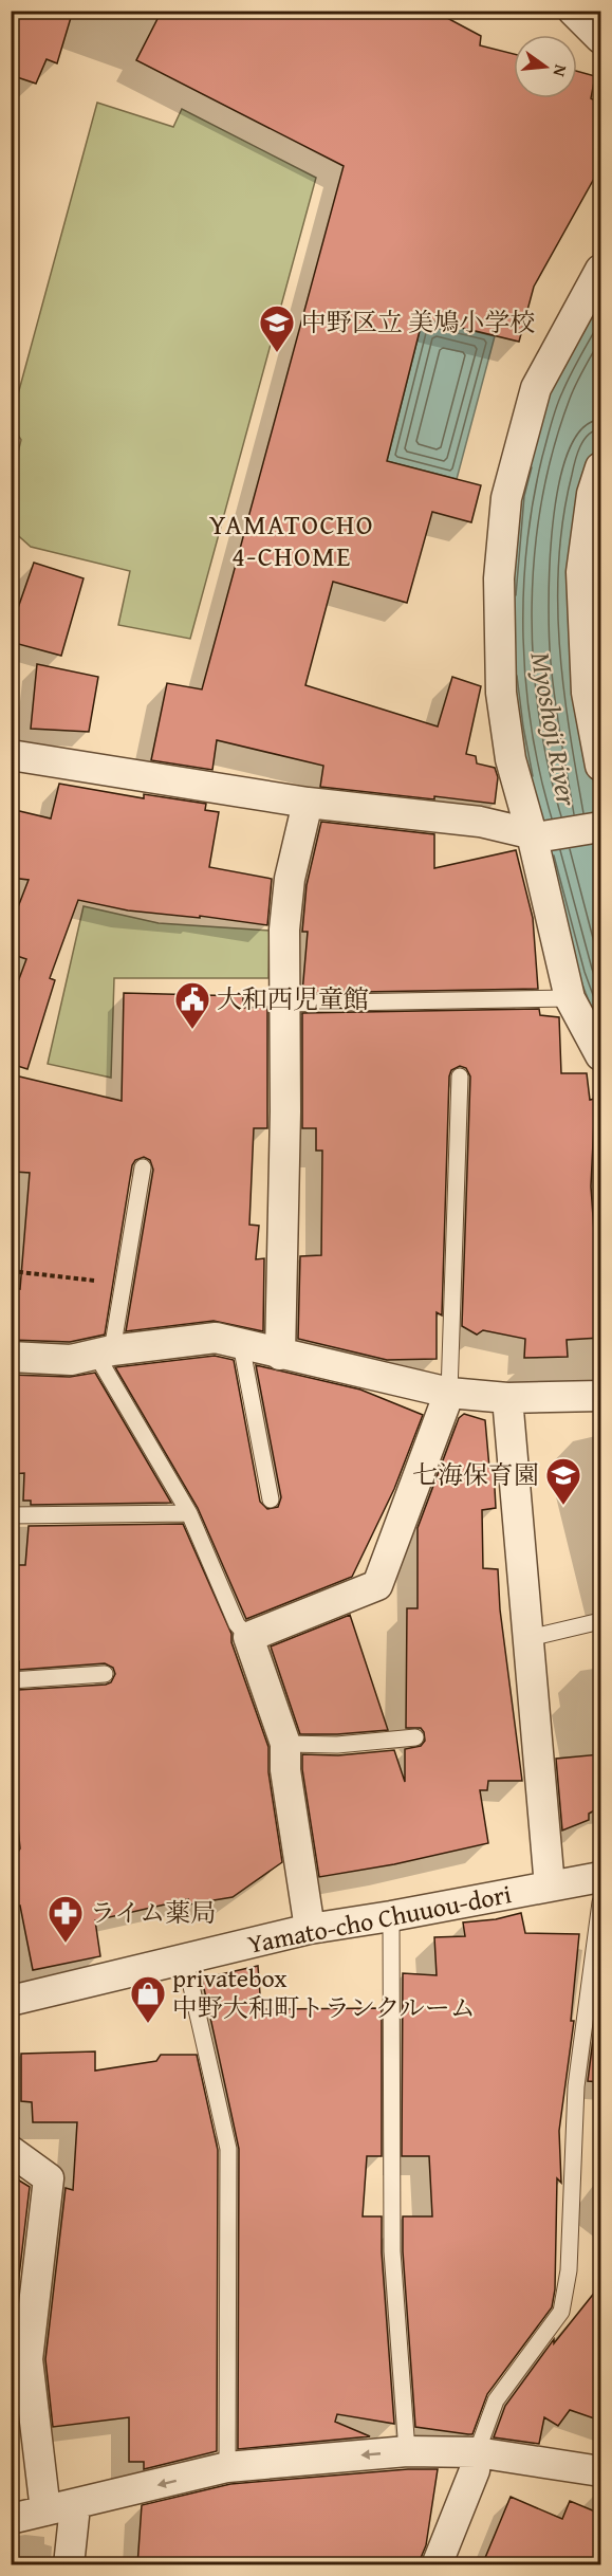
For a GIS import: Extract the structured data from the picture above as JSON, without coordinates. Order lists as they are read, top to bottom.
{
  "streets": {
    "street": ["Yamato-cho Chuuou-dori"]
  },
  "districts": ["YAMATOCHO 4-CHOME"],
  "water": ["Myoshoji River"],
  "places": {
    "school or university": ["中野区立 美鳩小学校", "七海保育園"],
    "public building": ["大和西児童館"],
    "pharmacy": ["ライム薬局"],
    "shop": ["privatebox 中野大和町トランクルーム"]
  },
  "north": "right"
}
